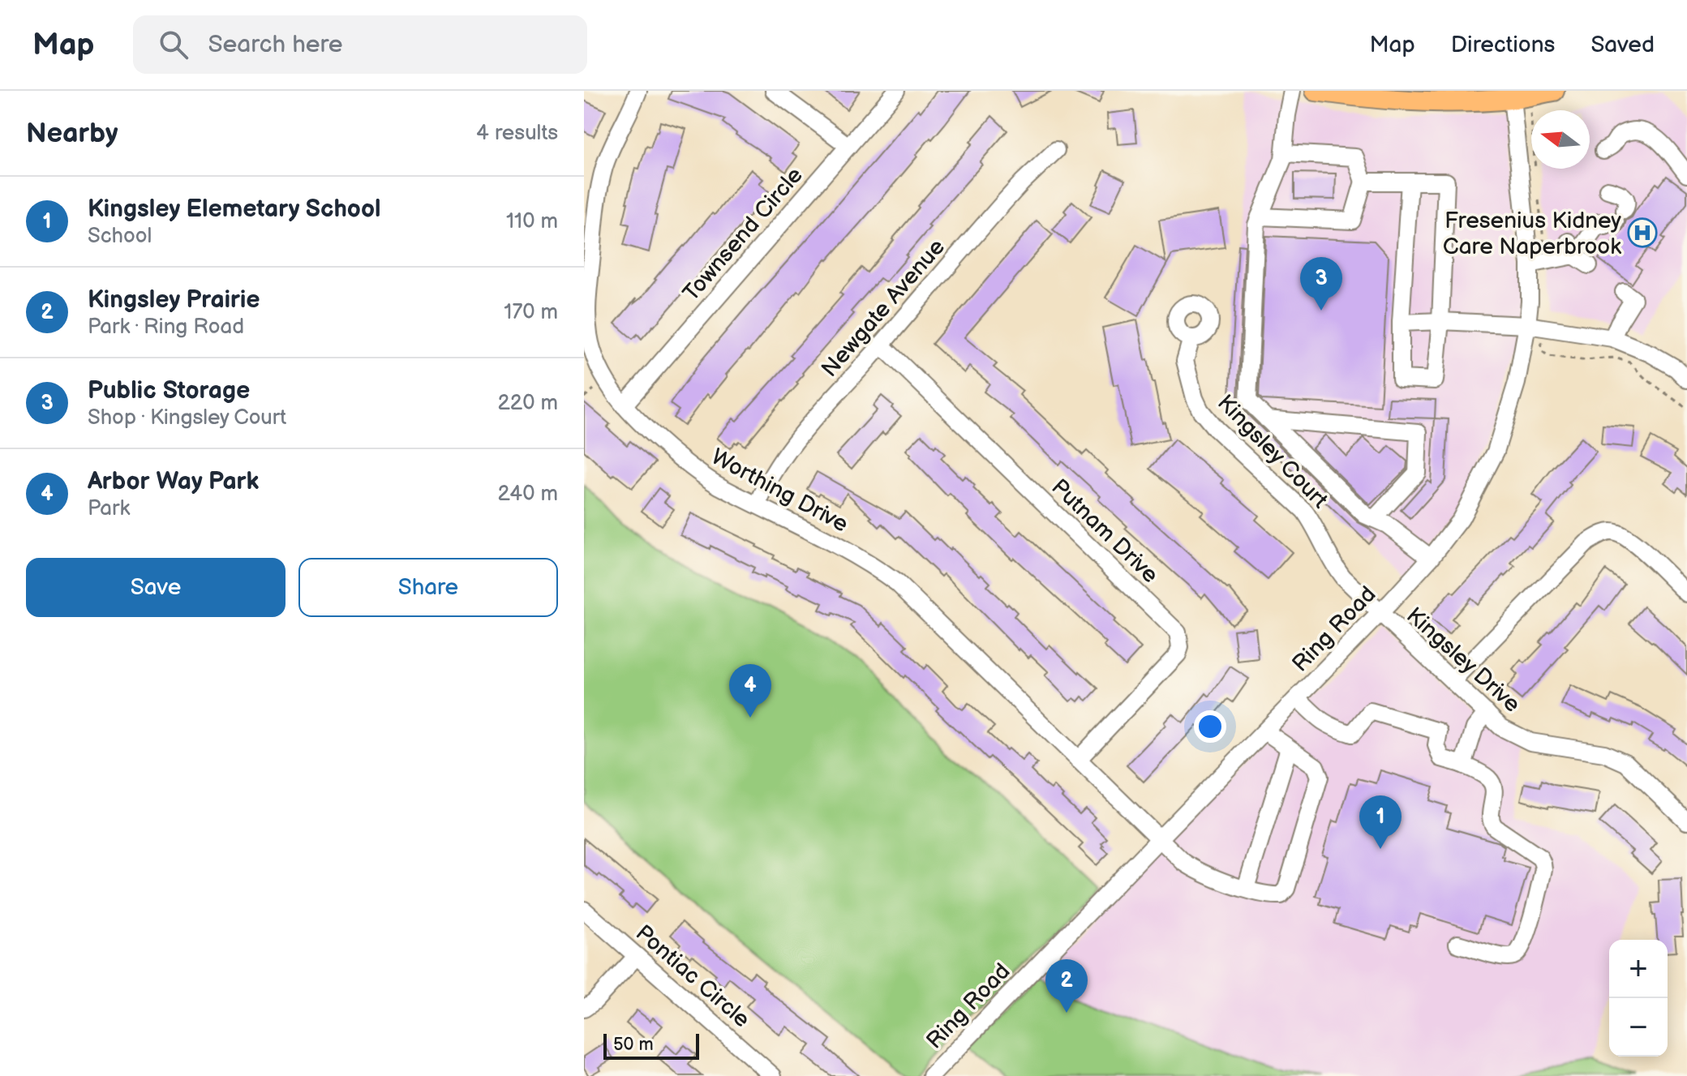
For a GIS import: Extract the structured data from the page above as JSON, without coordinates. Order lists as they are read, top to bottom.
{
  "streets": {
    "street": [
      "Townsend Circle",
      "Newgate Avenue",
      "Kingsley Court",
      "Worthing Drive",
      "Putnam Drive",
      "Ring Road",
      "Kingsley Drive",
      "Pontiac Circle"
    ]
  },
  "crossings": [
    ["Townsend Circle", "Worthing Drive"],
    ["Newgate Avenue", "Worthing Drive"],
    ["Newgate Avenue", "Putnam Drive"],
    ["Kingsley Court", "Ring Road"],
    ["Kingsley Court", "Kingsley Drive"],
    ["Worthing Drive", "Putnam Drive"],
    ["Worthing Drive", "Ring Road"],
    ["Ring Road", "Kingsley Drive"]
  ],
  "places": {
    "hospital": ["Fresenius Kidney Care Naperbrook"]
  },
  "scale_bar": "50 m",
  "north": "left",
  "page": {
    "header": "Map",
    "search": "Search here",
    "nav": ["Map", "Directions", "Saved"],
    "heading": ["Nearby", "4 results"],
    "list": [
      {
        "mark": "1",
        "name": "Kingsley Elemetary School",
        "note": "School",
        "value": "110 m"
      },
      {
        "mark": "2",
        "name": "Kingsley Prairie",
        "note": "Park · Ring Road",
        "value": "170 m"
      },
      {
        "mark": "3",
        "name": "Public Storage",
        "note": "Shop · Kingsley Court",
        "value": "220 m"
      },
      {
        "mark": "4",
        "name": "Arbor Way Park",
        "note": "Park",
        "value": "240 m"
      }
    ],
    "pins": [
      "3",
      "4",
      "1",
      "2"
    ],
    "buttons": ["Save", "Share"],
    "map_buttons": ["+", "−"],
    "scale": "50 m"
  }
}
